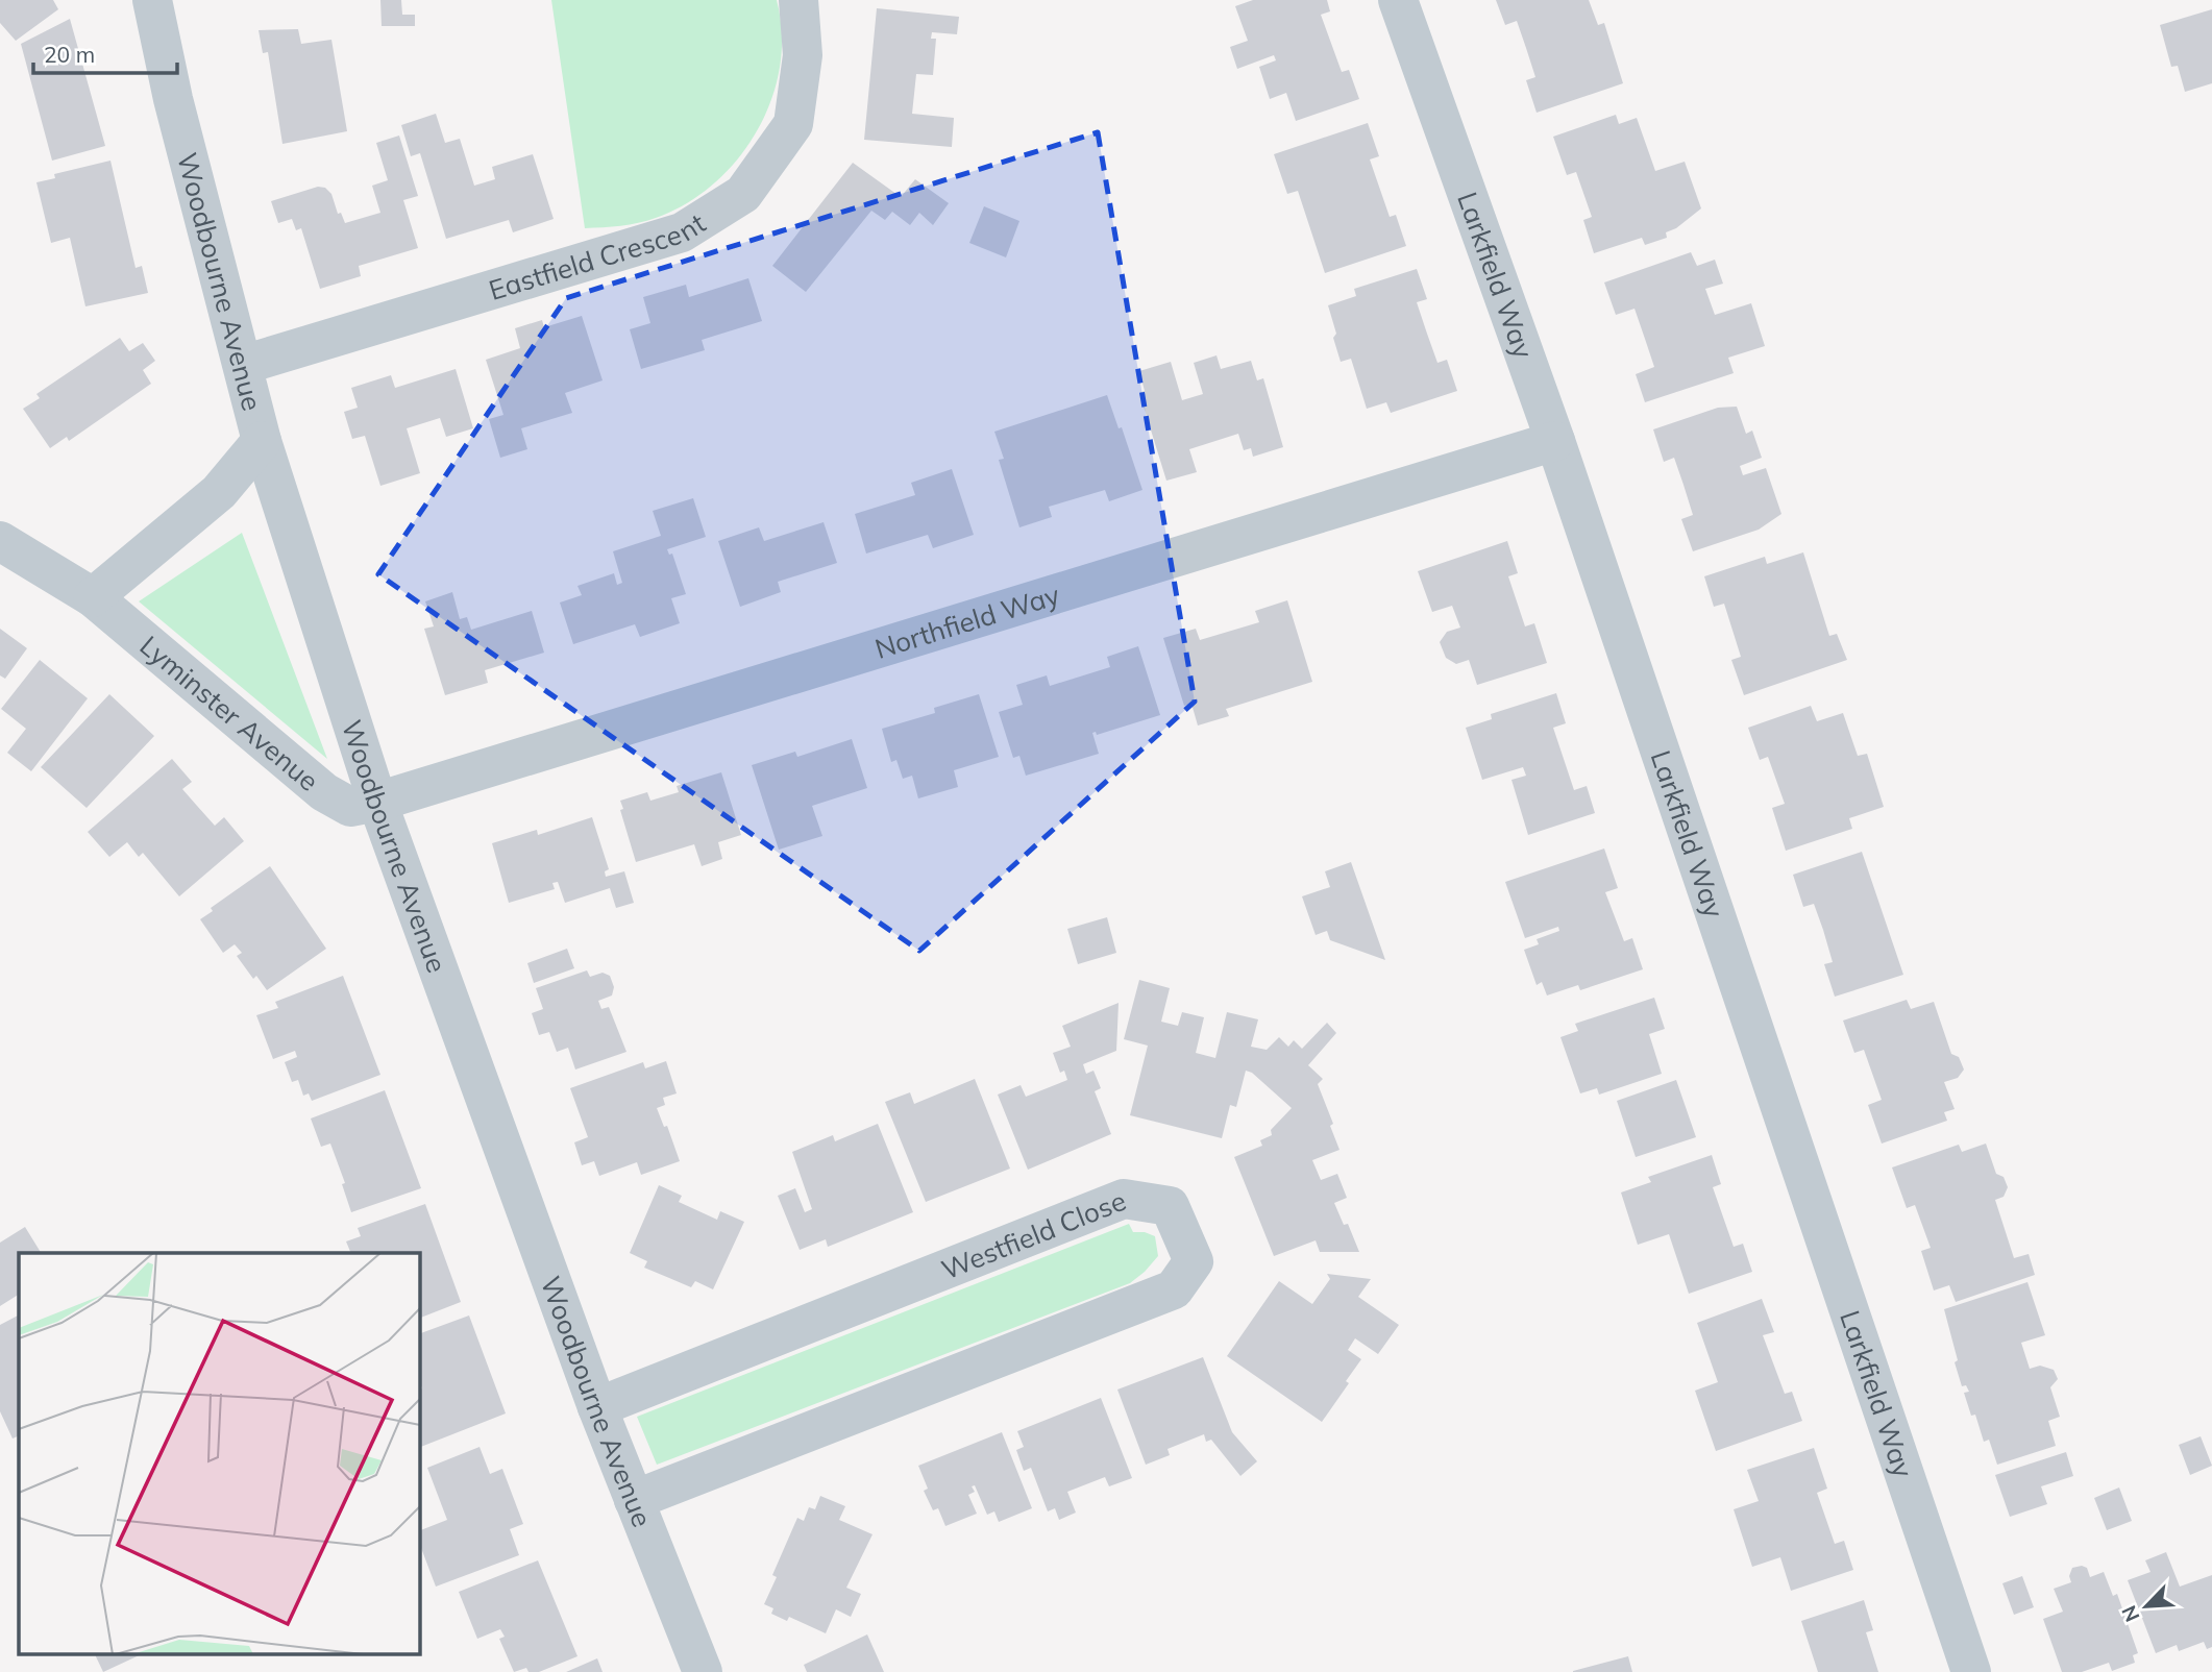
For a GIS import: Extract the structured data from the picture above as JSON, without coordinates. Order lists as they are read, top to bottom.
{
  "streets": {
    "street": [
      "Eastfield Crescent",
      "Larkfield Way",
      "Woodbourne Avenue",
      "Northfield Way",
      "Lyminster Avenue",
      "Westfield Close"
    ]
  },
  "crossings": [
    ["Eastfield Crescent", "Woodbourne Avenue"],
    ["Larkfield Way", "Northfield Way"],
    ["Woodbourne Avenue", "Northfield Way"],
    ["Woodbourne Avenue", "Lyminster Avenue"],
    ["Woodbourne Avenue", "Westfield Close"],
    ["Northfield Way", "Lyminster Avenue"]
  ],
  "scale_bar": "20 m",
  "north": "bottom left"
}
